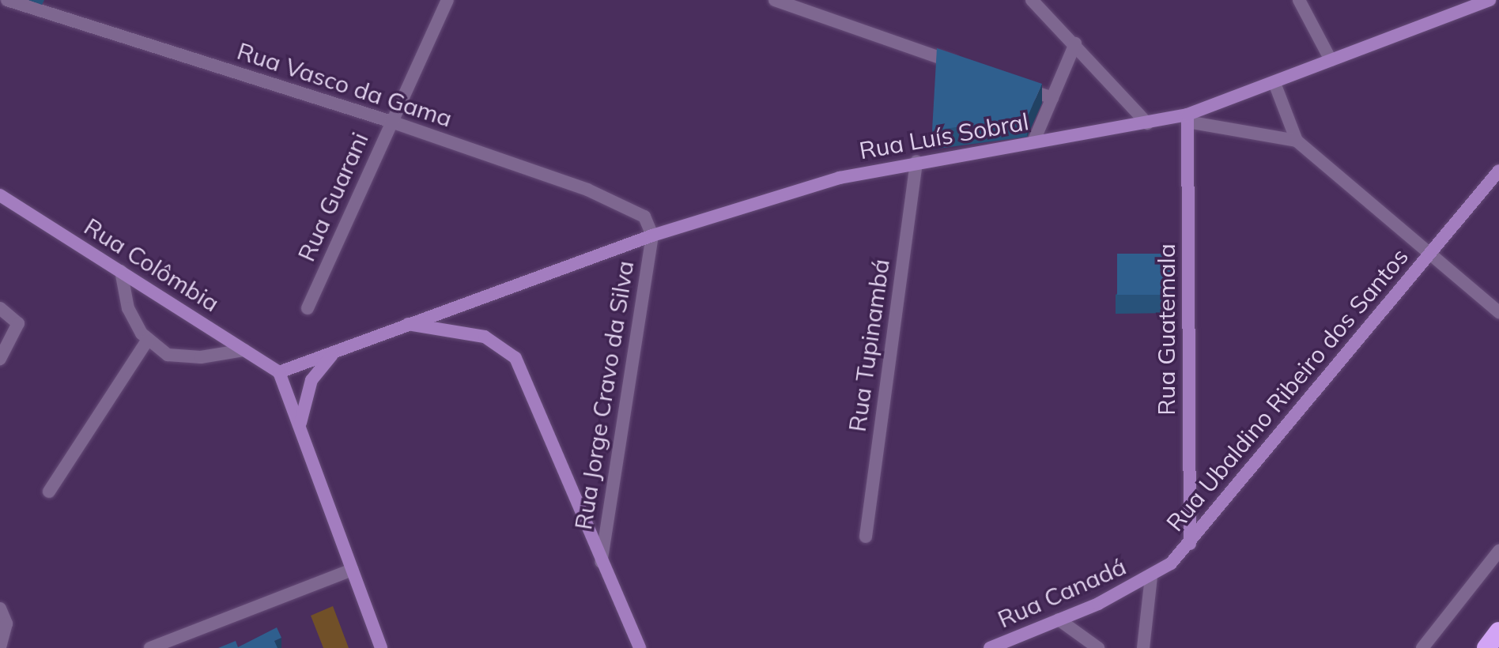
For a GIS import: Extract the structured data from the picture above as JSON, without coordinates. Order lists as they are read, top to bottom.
{
  "streets": {
    "main road": [
      "Rua Luís Sobral",
      "Rua Colômbia",
      "Rua Guatemala",
      "Rua Ubaldino Ribeiro dos Santos",
      "Rua Canadá"
    ],
    "street": [
      "Rua Vasco da Gama",
      "Rua Guarani",
      "Rua Tupinambá",
      "Rua Jorge Cravo da Silva"
    ]
  },
  "crossings": [
    ["Rua Vasco da Gama", "Rua Luís Sobral"],
    ["Rua Vasco da Gama", "Rua Guarani"],
    ["Rua Vasco da Gama", "Rua Jorge Cravo da Silva"],
    ["Rua Luís Sobral", "Rua Colômbia"],
    ["Rua Luís Sobral", "Rua Guatemala"],
    ["Rua Luís Sobral", "Rua Tupinambá"],
    ["Rua Luís Sobral", "Rua Jorge Cravo da Silva"],
    ["Rua Guatemala", "Rua Ubaldino Ribeiro dos Santos"],
    ["Rua Ubaldino Ribeiro dos Santos", "Rua Canadá"]
  ]
}
